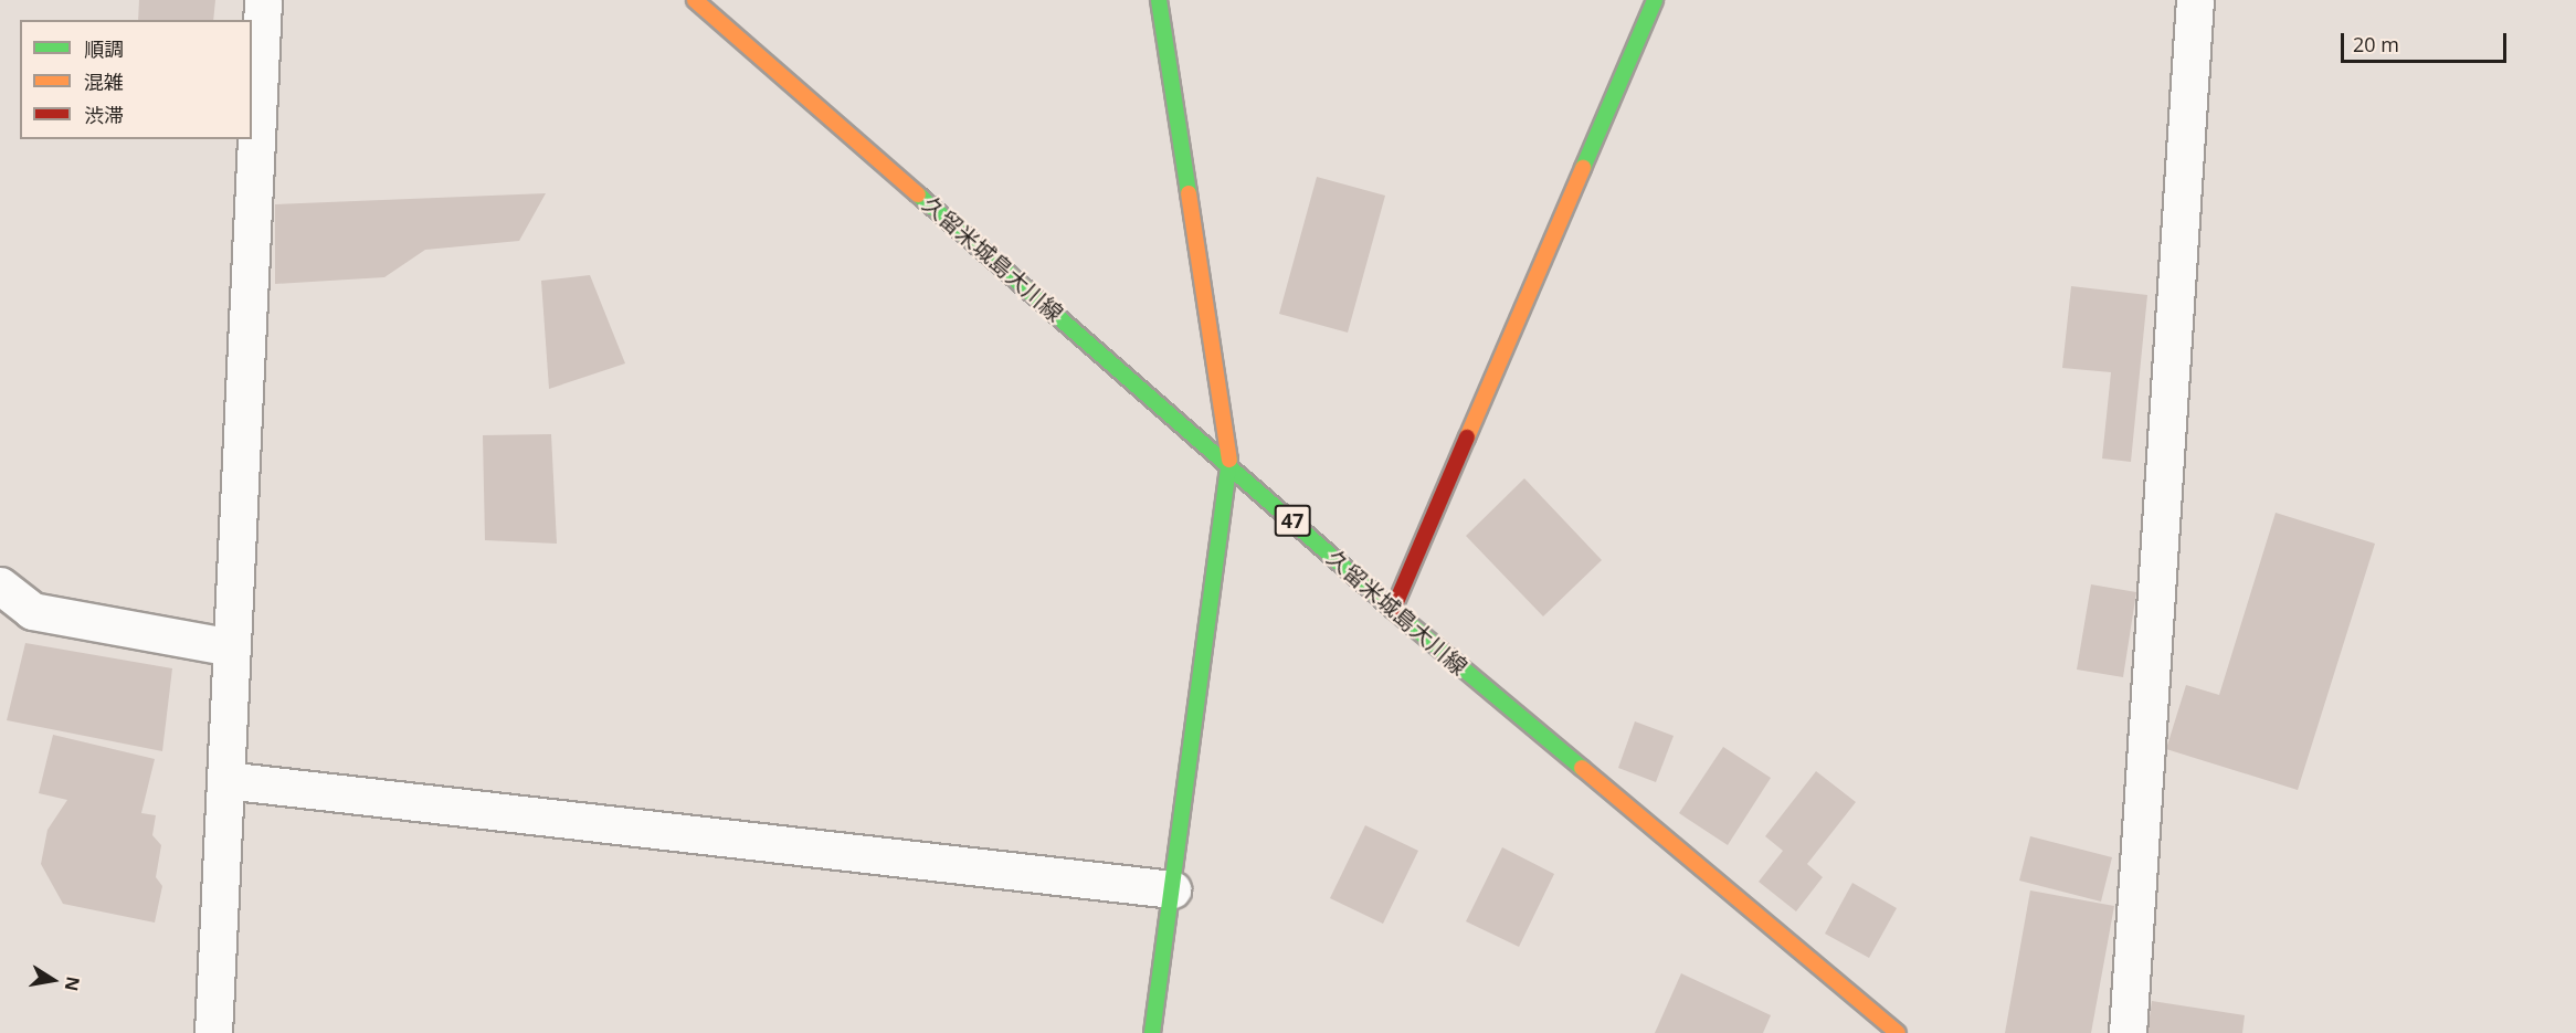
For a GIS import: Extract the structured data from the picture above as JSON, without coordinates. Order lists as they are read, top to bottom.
{
  "streets": {
    "street": ["久留米城島大川線", "47"]
  },
  "legend": ["順調", "混雑", "渋滞"],
  "scale_bar": "20 m",
  "north": "right"
}
